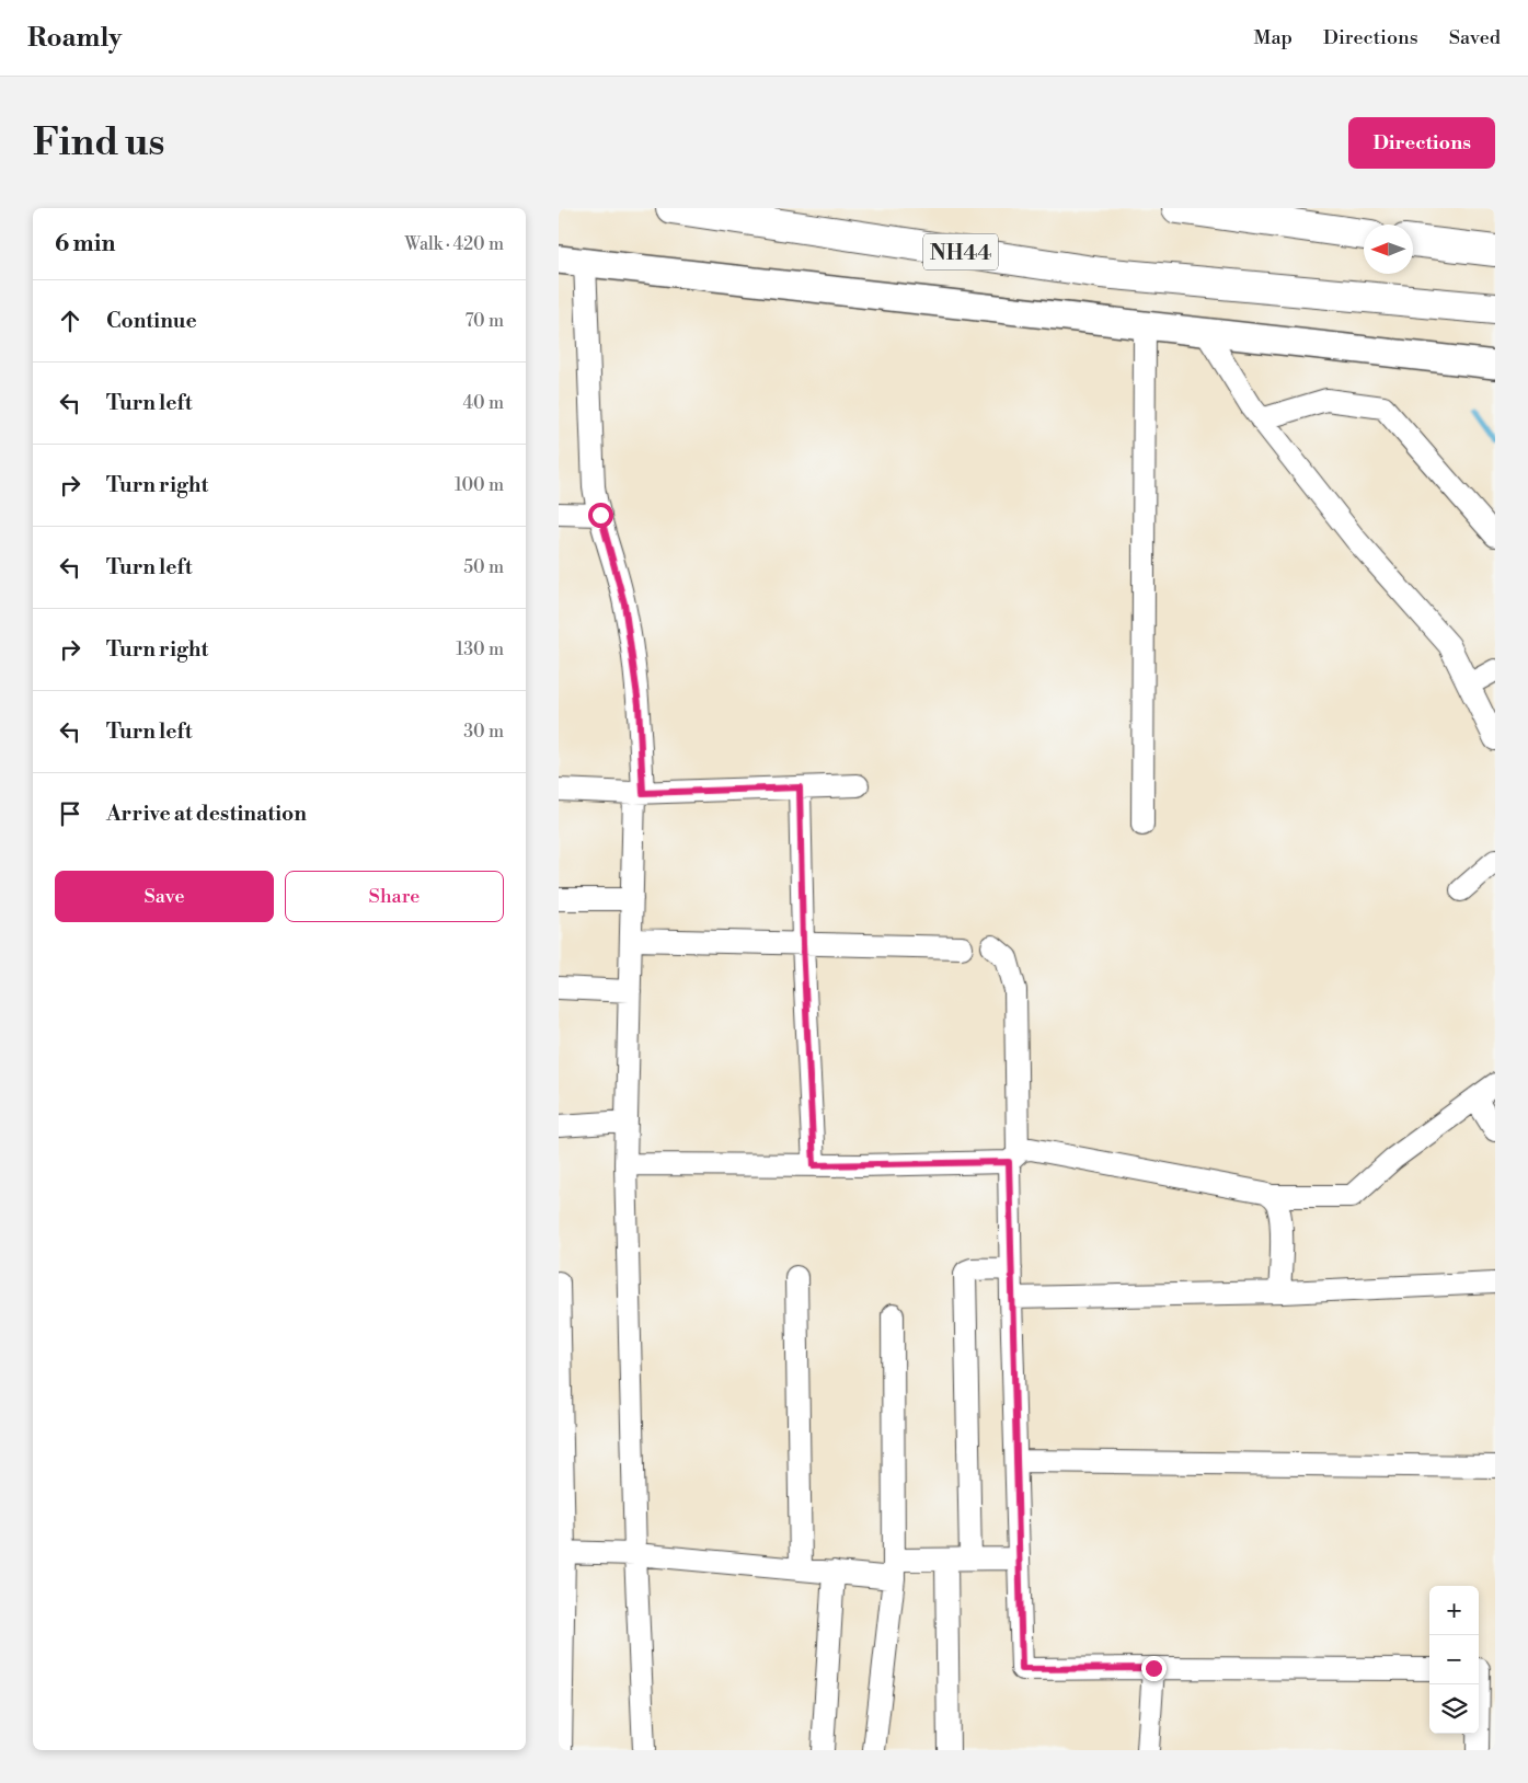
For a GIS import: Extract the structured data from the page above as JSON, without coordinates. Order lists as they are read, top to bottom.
{
  "streets": {
    "highway": ["NH44"]
  },
  "north": "left",
  "page": {
    "header": "Roamly",
    "nav": ["Map", "Directions", "Saved"],
    "buttons": [
      "Directions",
      ["Save", "Share"]
    ],
    "title": "Find us",
    "heading": ["6 min", "Walk · 420 m"],
    "list": [
      ["Continue", "70 m"],
      ["Turn left", "40 m"],
      ["Turn right", "100 m"],
      ["Turn left", "50 m"],
      ["Turn right", "130 m"],
      ["Turn left", "30 m"],
      "Arrive at destination"
    ],
    "map_buttons": ["+", "−"]
  }
}
